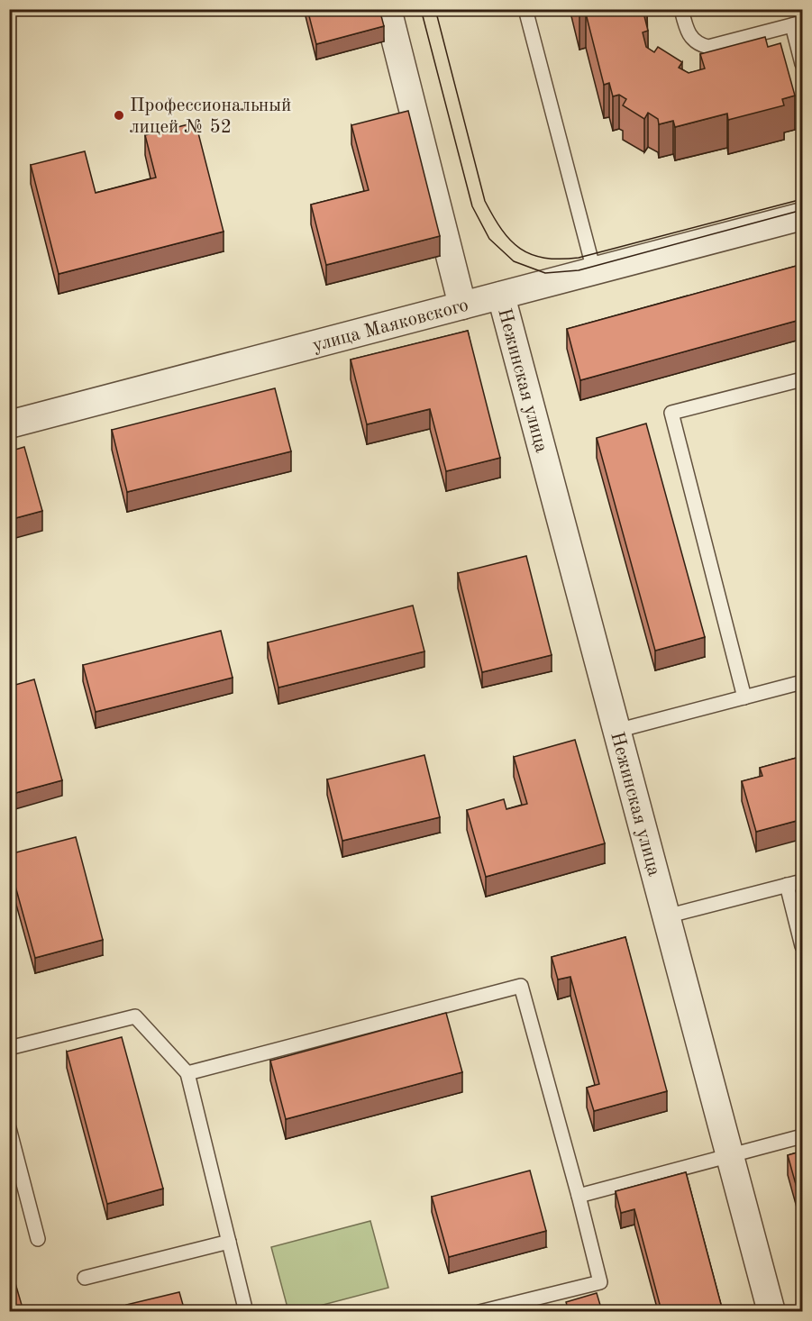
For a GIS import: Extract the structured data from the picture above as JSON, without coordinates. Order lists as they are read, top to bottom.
{
  "streets": {
    "street": ["улица Маяковского", "Нежинская улица"]
  },
  "crossings": [
    ["улица Маяковского", "Нежинская улица"]
  ],
  "places": ["Профессиональный лицей № 52"]
}
